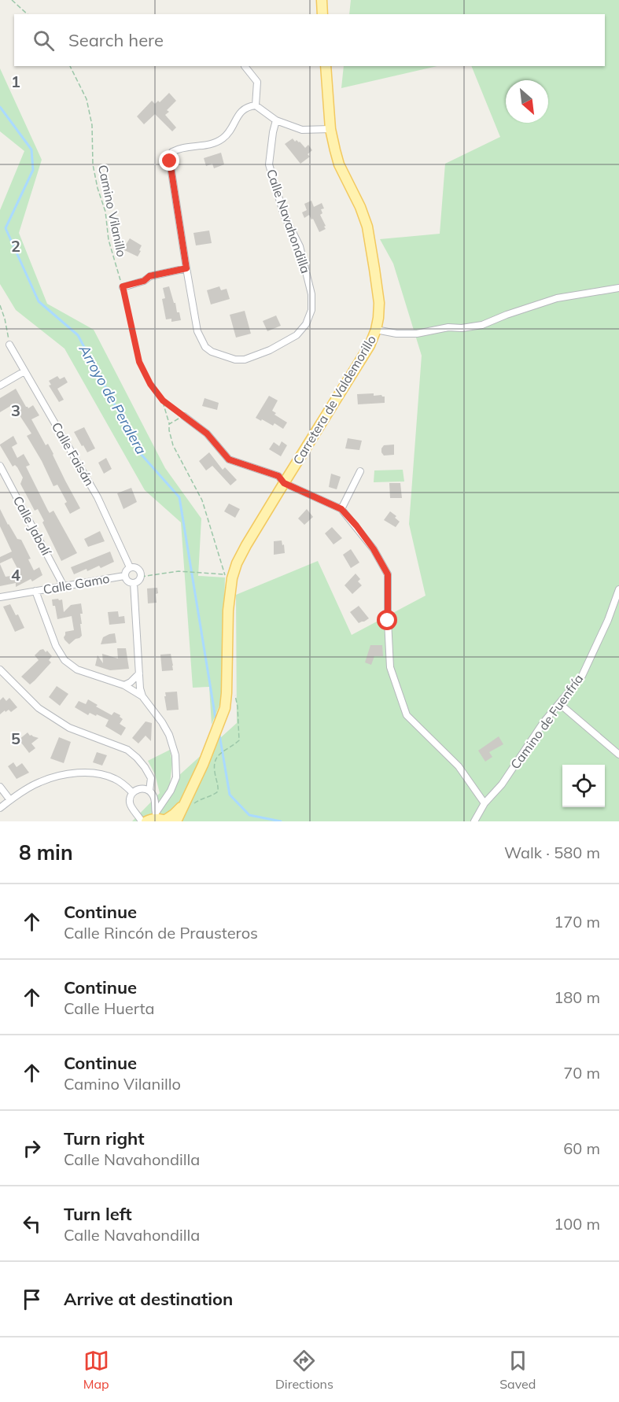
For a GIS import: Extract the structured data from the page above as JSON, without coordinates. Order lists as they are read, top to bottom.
{
  "streets": {
    "main road": ["Carretera de Valdemorillo"],
    "street": [
      "Calle Navahondilla",
      "Calle Faisán",
      "Calle Jabalí",
      "Calle Gamo",
      "Camino de Fuenfría"
    ],
    "path": ["Camino Vilanillo"]
  },
  "crossings": [
    ["Calle Faisán", "Calle Gamo"],
    ["Calle Jabalí", "Calle Gamo"]
  ],
  "water": ["Arroyo de Peralera"],
  "north": "bottom right",
  "page": {
    "search": "Search here",
    "heading": ["8 min", "Walk · 580 m"],
    "list": [
      ["Continue", "Calle Rincón de Prausteros", "170 m"],
      ["Continue", "Calle Huerta", "180 m"],
      ["Continue", "Camino Vilanillo", "70 m"],
      ["Turn right", "Calle Navahondilla", "60 m"],
      ["Turn left", "Calle Navahondilla", "100 m"],
      "Arrive at destination"
    ],
    "nav": ["Map", "Directions", "Saved"]
  },
  "grid": {
    "rows": [
      "1",
      "2",
      "3",
      "4",
      "5"
    ]
  }
}
